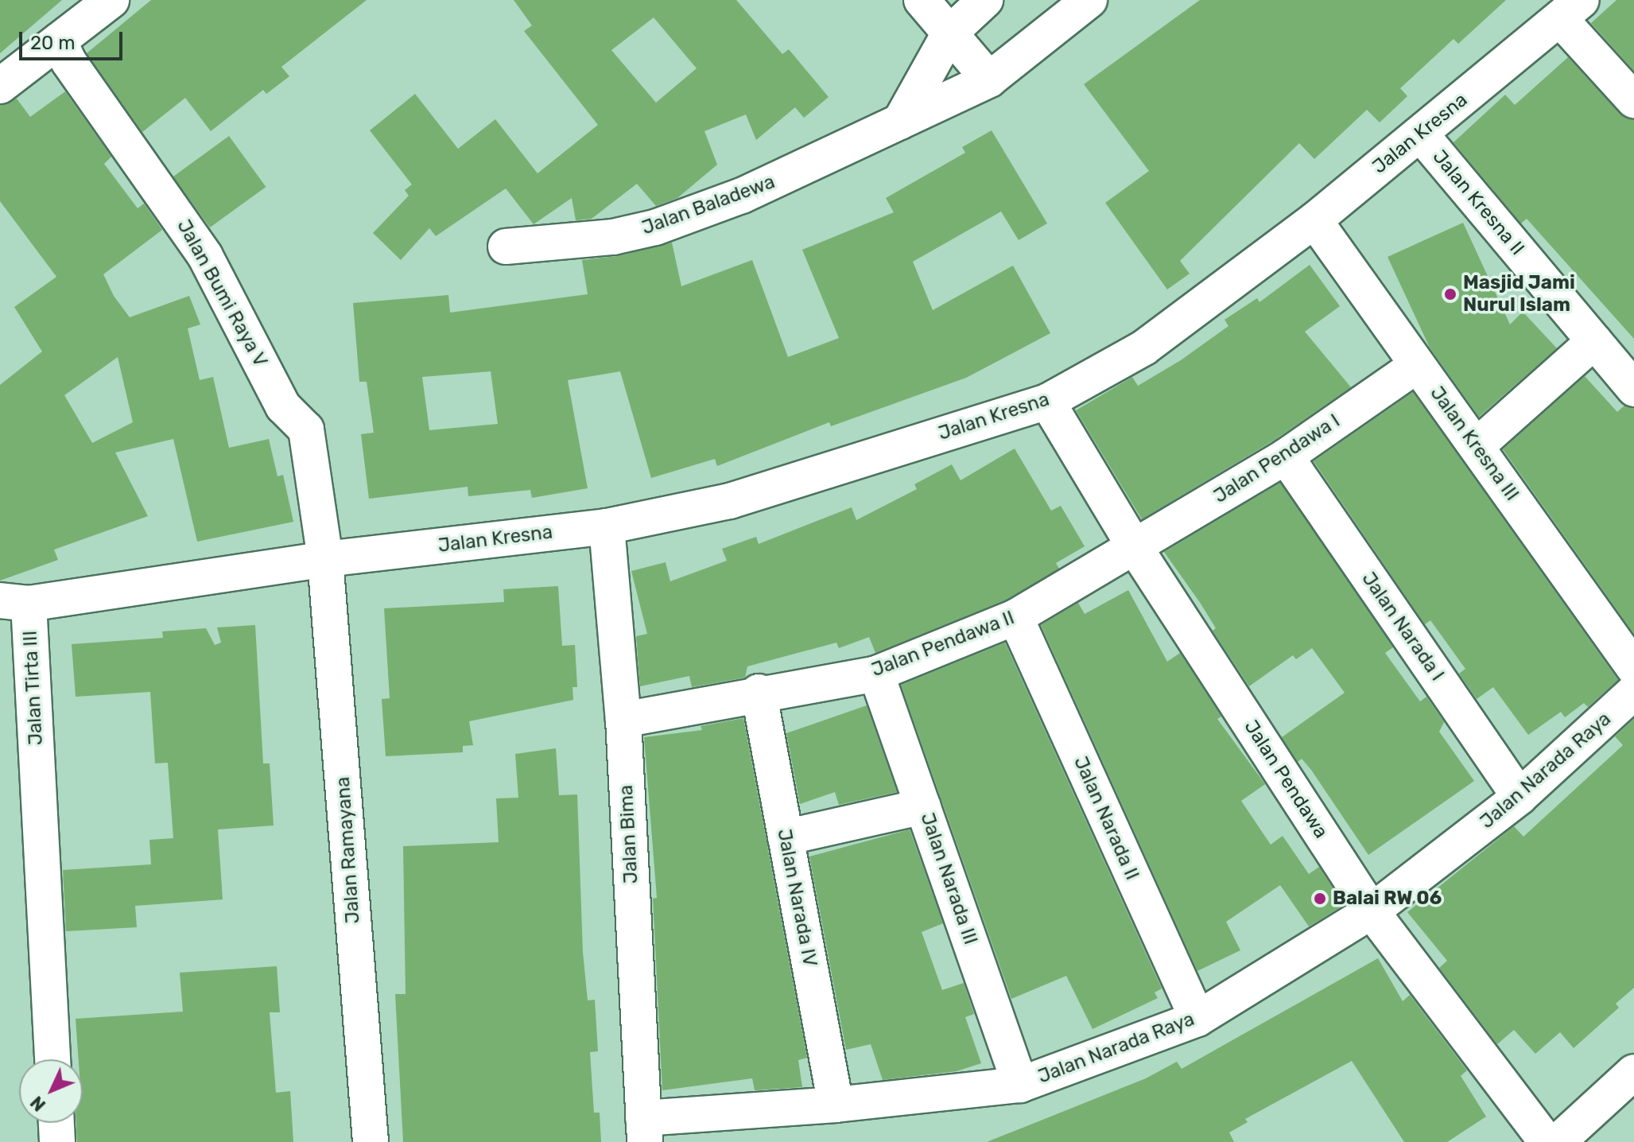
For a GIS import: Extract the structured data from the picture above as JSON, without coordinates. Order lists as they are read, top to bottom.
{
  "streets": {
    "street": [
      "Jalan Kresna",
      "Jalan Kresna II",
      "Jalan Baladewa",
      "Jalan Bumi Raya V",
      "Jalan Kresna III",
      "Jalan Pendawa I",
      "Jalan Narada I",
      "Jalan Pendawa II",
      "Jalan Tirta III",
      "Jalan Narada Raya",
      "Jalan Pendawa",
      "Jalan Narada II",
      "Jalan Bima",
      "Jalan Ramayana",
      "Jalan Narada III",
      "Jalan Narada IV"
    ]
  },
  "crossings": [
    ["Jalan Kresna", "Jalan Kresna II"],
    ["Jalan Kresna", "Jalan Bumi Raya V"],
    ["Jalan Kresna", "Jalan Kresna III"],
    ["Jalan Kresna", "Jalan Tirta III"],
    ["Jalan Kresna", "Jalan Pendawa"],
    ["Jalan Kresna", "Jalan Bima"],
    ["Jalan Kresna", "Jalan Ramayana"],
    ["Jalan Bumi Raya V", "Jalan Tirta III"],
    ["Jalan Bumi Raya V", "Jalan Ramayana"],
    ["Jalan Kresna III", "Jalan Pendawa I"],
    ["Jalan Pendawa I", "Jalan Narada I"],
    ["Jalan Pendawa I", "Jalan Pendawa II"],
    ["Jalan Pendawa I", "Jalan Pendawa"],
    ["Jalan Narada I", "Jalan Narada Raya"],
    ["Jalan Pendawa II", "Jalan Pendawa"],
    ["Jalan Pendawa II", "Jalan Narada II"],
    ["Jalan Pendawa II", "Jalan Bima"],
    ["Jalan Pendawa II", "Jalan Narada III"],
    ["Jalan Pendawa II", "Jalan Narada IV"],
    ["Jalan Tirta III", "Jalan Ramayana"],
    ["Jalan Narada Raya", "Jalan Pendawa"],
    ["Jalan Narada Raya", "Jalan Narada II"],
    ["Jalan Narada Raya", "Jalan Bima"],
    ["Jalan Narada Raya", "Jalan Narada III"],
    ["Jalan Narada Raya", "Jalan Narada IV"]
  ],
  "places": ["Masjid Jami Nurul Islam", "Balai RW 06"],
  "scale_bar": "20 m",
  "north": "bottom left"
}
